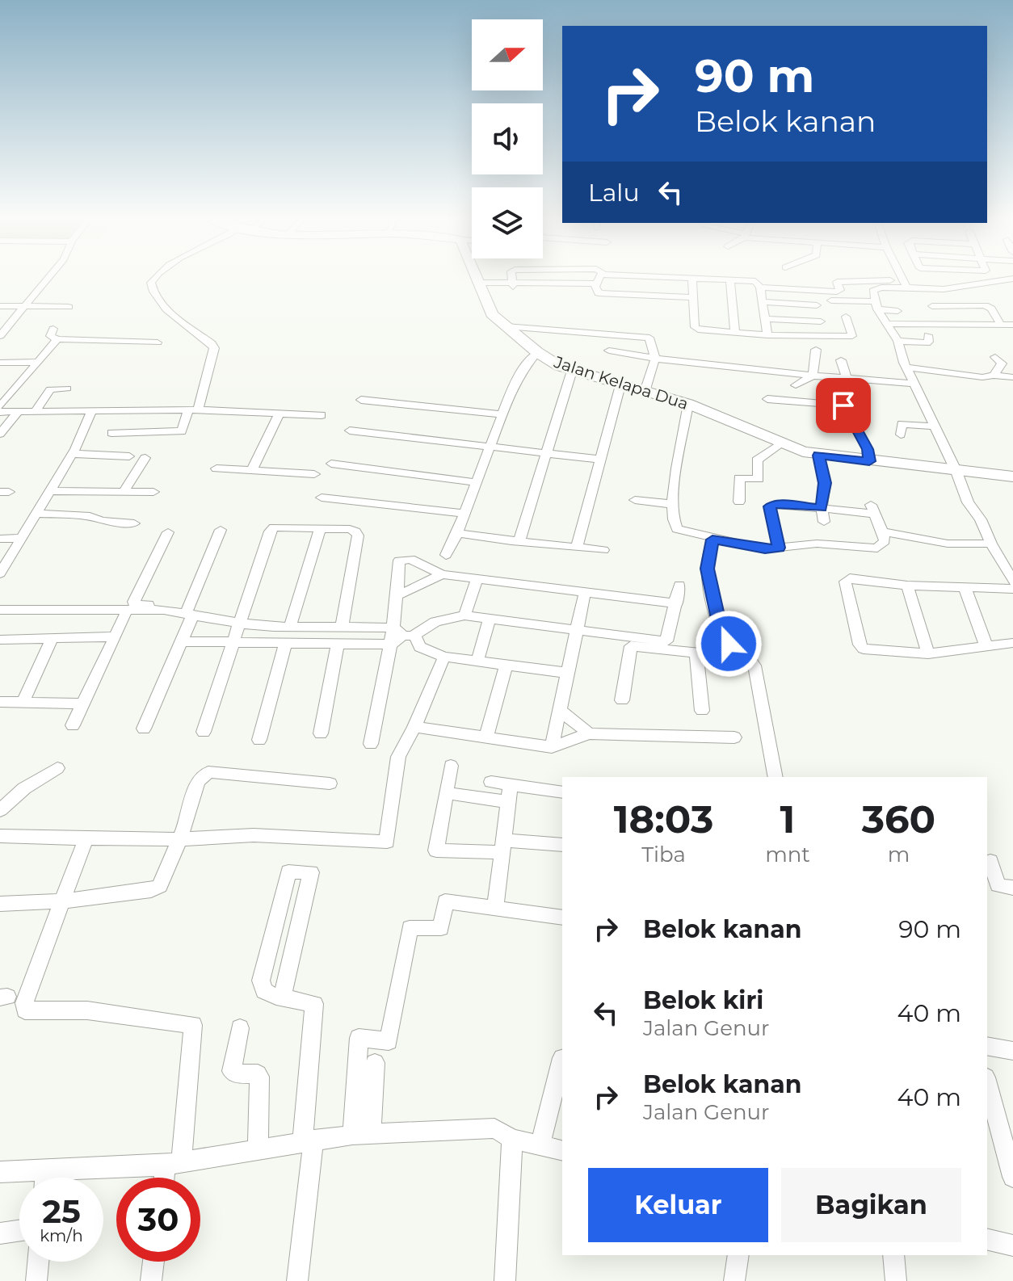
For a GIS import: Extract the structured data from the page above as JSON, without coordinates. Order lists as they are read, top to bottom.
{
  "streets": {
    "main road": ["Jalan Kelapa Dua"]
  },
  "north": "right",
  "page": {
    "turn": ["90 m", "Belok kanan"],
    "then": "Lalu",
    "eta": [
      "18:03",
      "Tiba",
      "1",
      "mnt",
      "360",
      "m"
    ],
    "list": [
      {
        "name": "Belok kanan",
        "value": "90 m"
      },
      {
        "name": "Belok kiri",
        "note": "Jalan Genur",
        "value": "40 m"
      },
      {
        "name": "Belok kanan",
        "note": "Jalan Genur",
        "value": "40 m"
      }
    ],
    "buttons": ["Keluar", "Bagikan"],
    "speed": "25 km/h",
    "limit": "30"
  }
}
